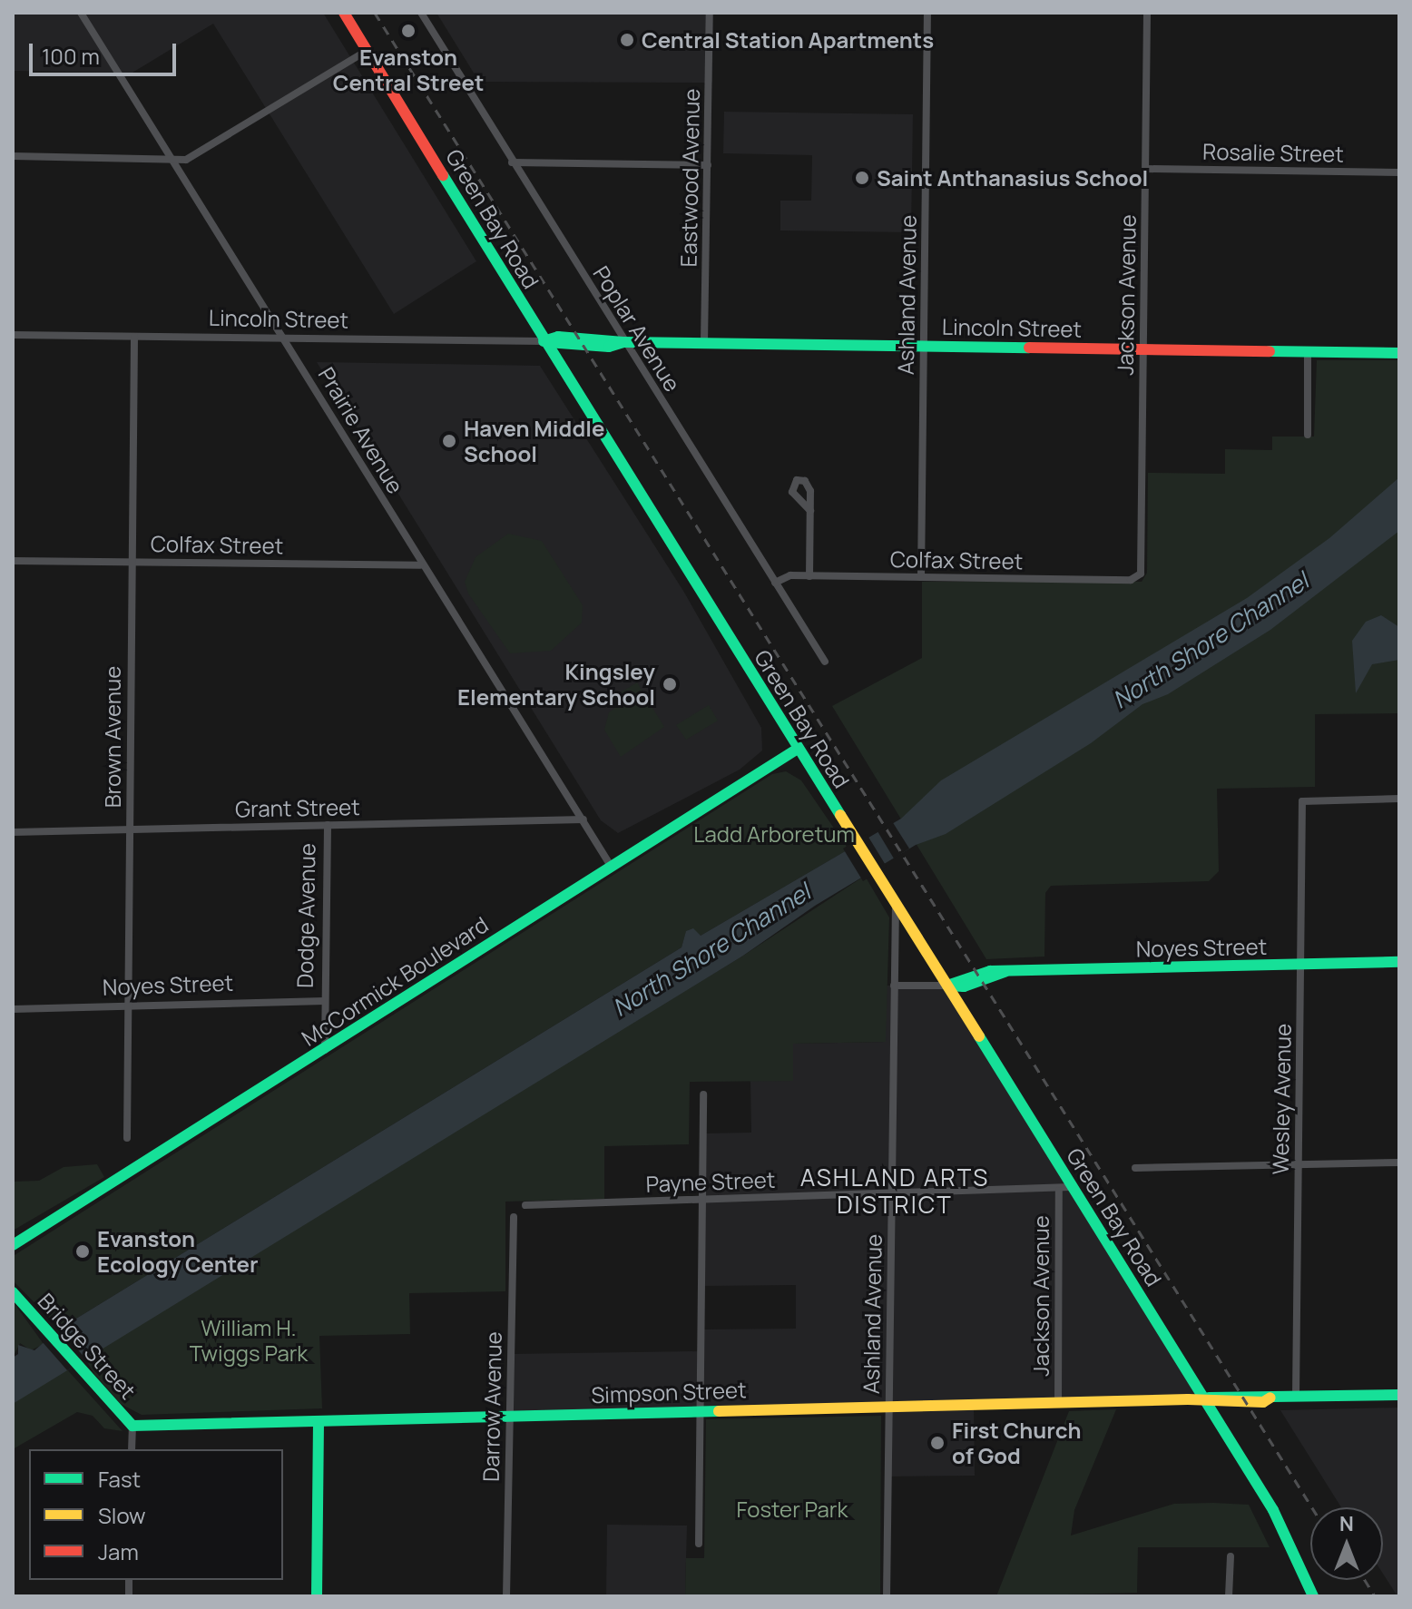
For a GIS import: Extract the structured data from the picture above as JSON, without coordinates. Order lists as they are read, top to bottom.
{
  "streets": {
    "street": [
      "Rosalie Street",
      "Eastwood Avenue",
      "Green Bay Road",
      "Ashland Avenue",
      "Jackson Avenue",
      "Lincoln Street",
      "Poplar Avenue",
      "Prairie Avenue",
      "Colfax Street",
      "Brown Avenue",
      "Grant Street",
      "Dodge Avenue",
      "Noyes Street",
      "McCormick Boulevard",
      "Wesley Avenue",
      "Payne Street",
      "Bridge Street",
      "Simpson Street",
      "Darrow Avenue"
    ]
  },
  "crossings": [
    ["Rosalie Street", "Jackson Avenue"],
    ["Eastwood Avenue", "Lincoln Street"],
    ["Green Bay Road", "Ashland Avenue"],
    ["Green Bay Road", "Jackson Avenue"],
    ["Green Bay Road", "Lincoln Street"],
    ["Green Bay Road", "Noyes Street"],
    ["Green Bay Road", "McCormick Boulevard"],
    ["Green Bay Road", "Payne Street"],
    ["Green Bay Road", "Simpson Street"],
    ["Ashland Avenue", "Lincoln Street"],
    ["Ashland Avenue", "Colfax Street"],
    ["Ashland Avenue", "Noyes Street"],
    ["Ashland Avenue", "Payne Street"],
    ["Ashland Avenue", "Simpson Street"],
    ["Jackson Avenue", "Lincoln Street"],
    ["Jackson Avenue", "Colfax Street"],
    ["Jackson Avenue", "Payne Street"],
    ["Jackson Avenue", "Simpson Street"],
    ["Lincoln Street", "Poplar Avenue"],
    ["Lincoln Street", "Prairie Avenue"],
    ["Lincoln Street", "Brown Avenue"],
    ["Poplar Avenue", "Colfax Street"],
    ["Prairie Avenue", "Colfax Street"],
    ["Prairie Avenue", "Grant Street"],
    ["Prairie Avenue", "McCormick Boulevard"],
    ["Colfax Street", "Brown Avenue"],
    ["Brown Avenue", "Grant Street"],
    ["Brown Avenue", "Noyes Street"],
    ["Grant Street", "Dodge Avenue"],
    ["Dodge Avenue", "Noyes Street"],
    ["Dodge Avenue", "McCormick Boulevard"],
    ["Noyes Street", "Wesley Avenue"],
    ["Wesley Avenue", "Simpson Street"],
    ["Bridge Street", "Simpson Street"],
    ["Simpson Street", "Darrow Avenue"]
  ],
  "districts": ["ASHLAND ARTS DISTRICT"],
  "water": ["North Shore Channel"],
  "parks": ["Ladd Arboretum", "William H. Twiggs Park", "Foster Park"],
  "places": [
    "Evanston Central Street",
    "Central Station Apartments",
    "Saint Anthanasius School",
    "Haven Middle School",
    "Kingsley Elementary School",
    "Evanston Ecology Center",
    "First Church of God"
  ],
  "legend": ["Fast", "Slow", "Jam"],
  "scale_bar": "100 m",
  "north": "top"
}
